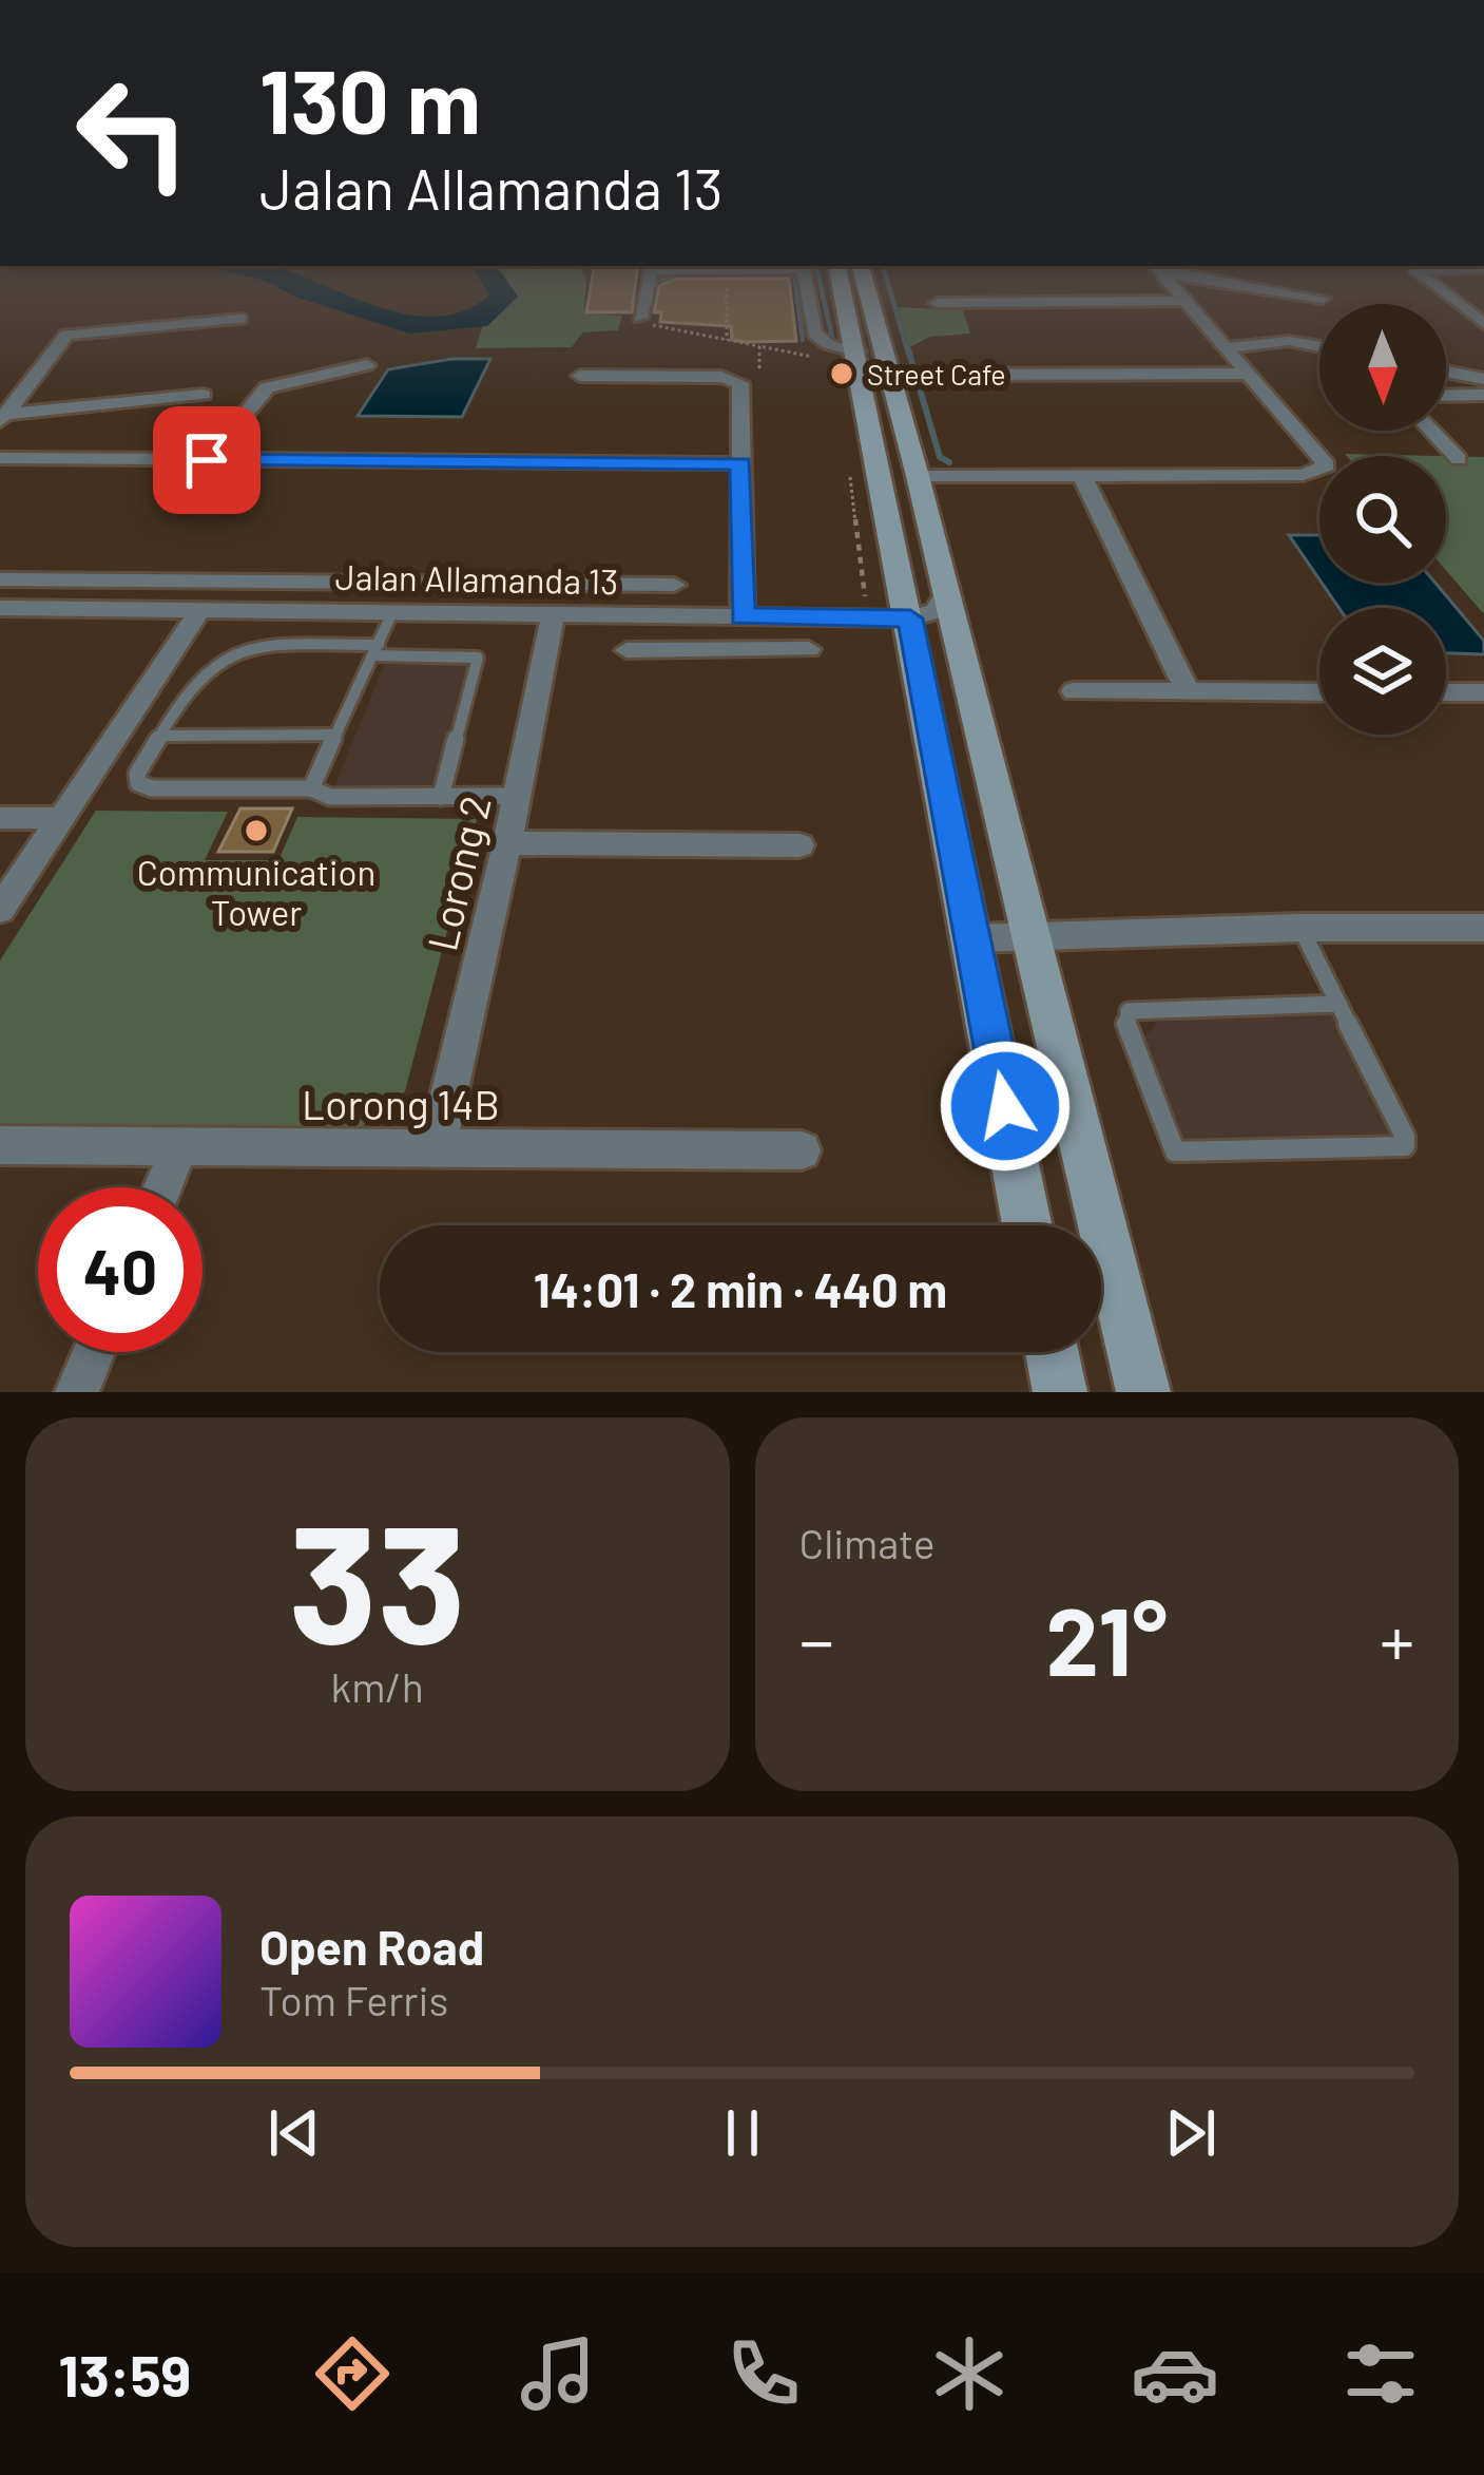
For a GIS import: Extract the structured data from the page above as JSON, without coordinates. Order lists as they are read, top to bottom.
{
  "streets": {
    "street": ["Jalan Allamanda 13", "Lorong 2", "Lorong 14B"]
  },
  "crossings": [
    ["Jalan Allamanda 13", "Lorong 2"],
    ["Lorong 2", "Lorong 14B"]
  ],
  "places": ["Street Cafe", "Communication Tower"],
  "north": "bottom",
  "page": {
    "turn": ["130 m", "Jalan Allamanda 13"],
    "limit": "40",
    "trip": "14:01 · 2 min · 440 m",
    "tile": [
      ["33", "km/h"],
      "Climate"
    ],
    "heat": ["−", "21°", "+"],
    "song": ["Open Road", "Tom Ferris"],
    "tabs": "13:59"
  }
}
